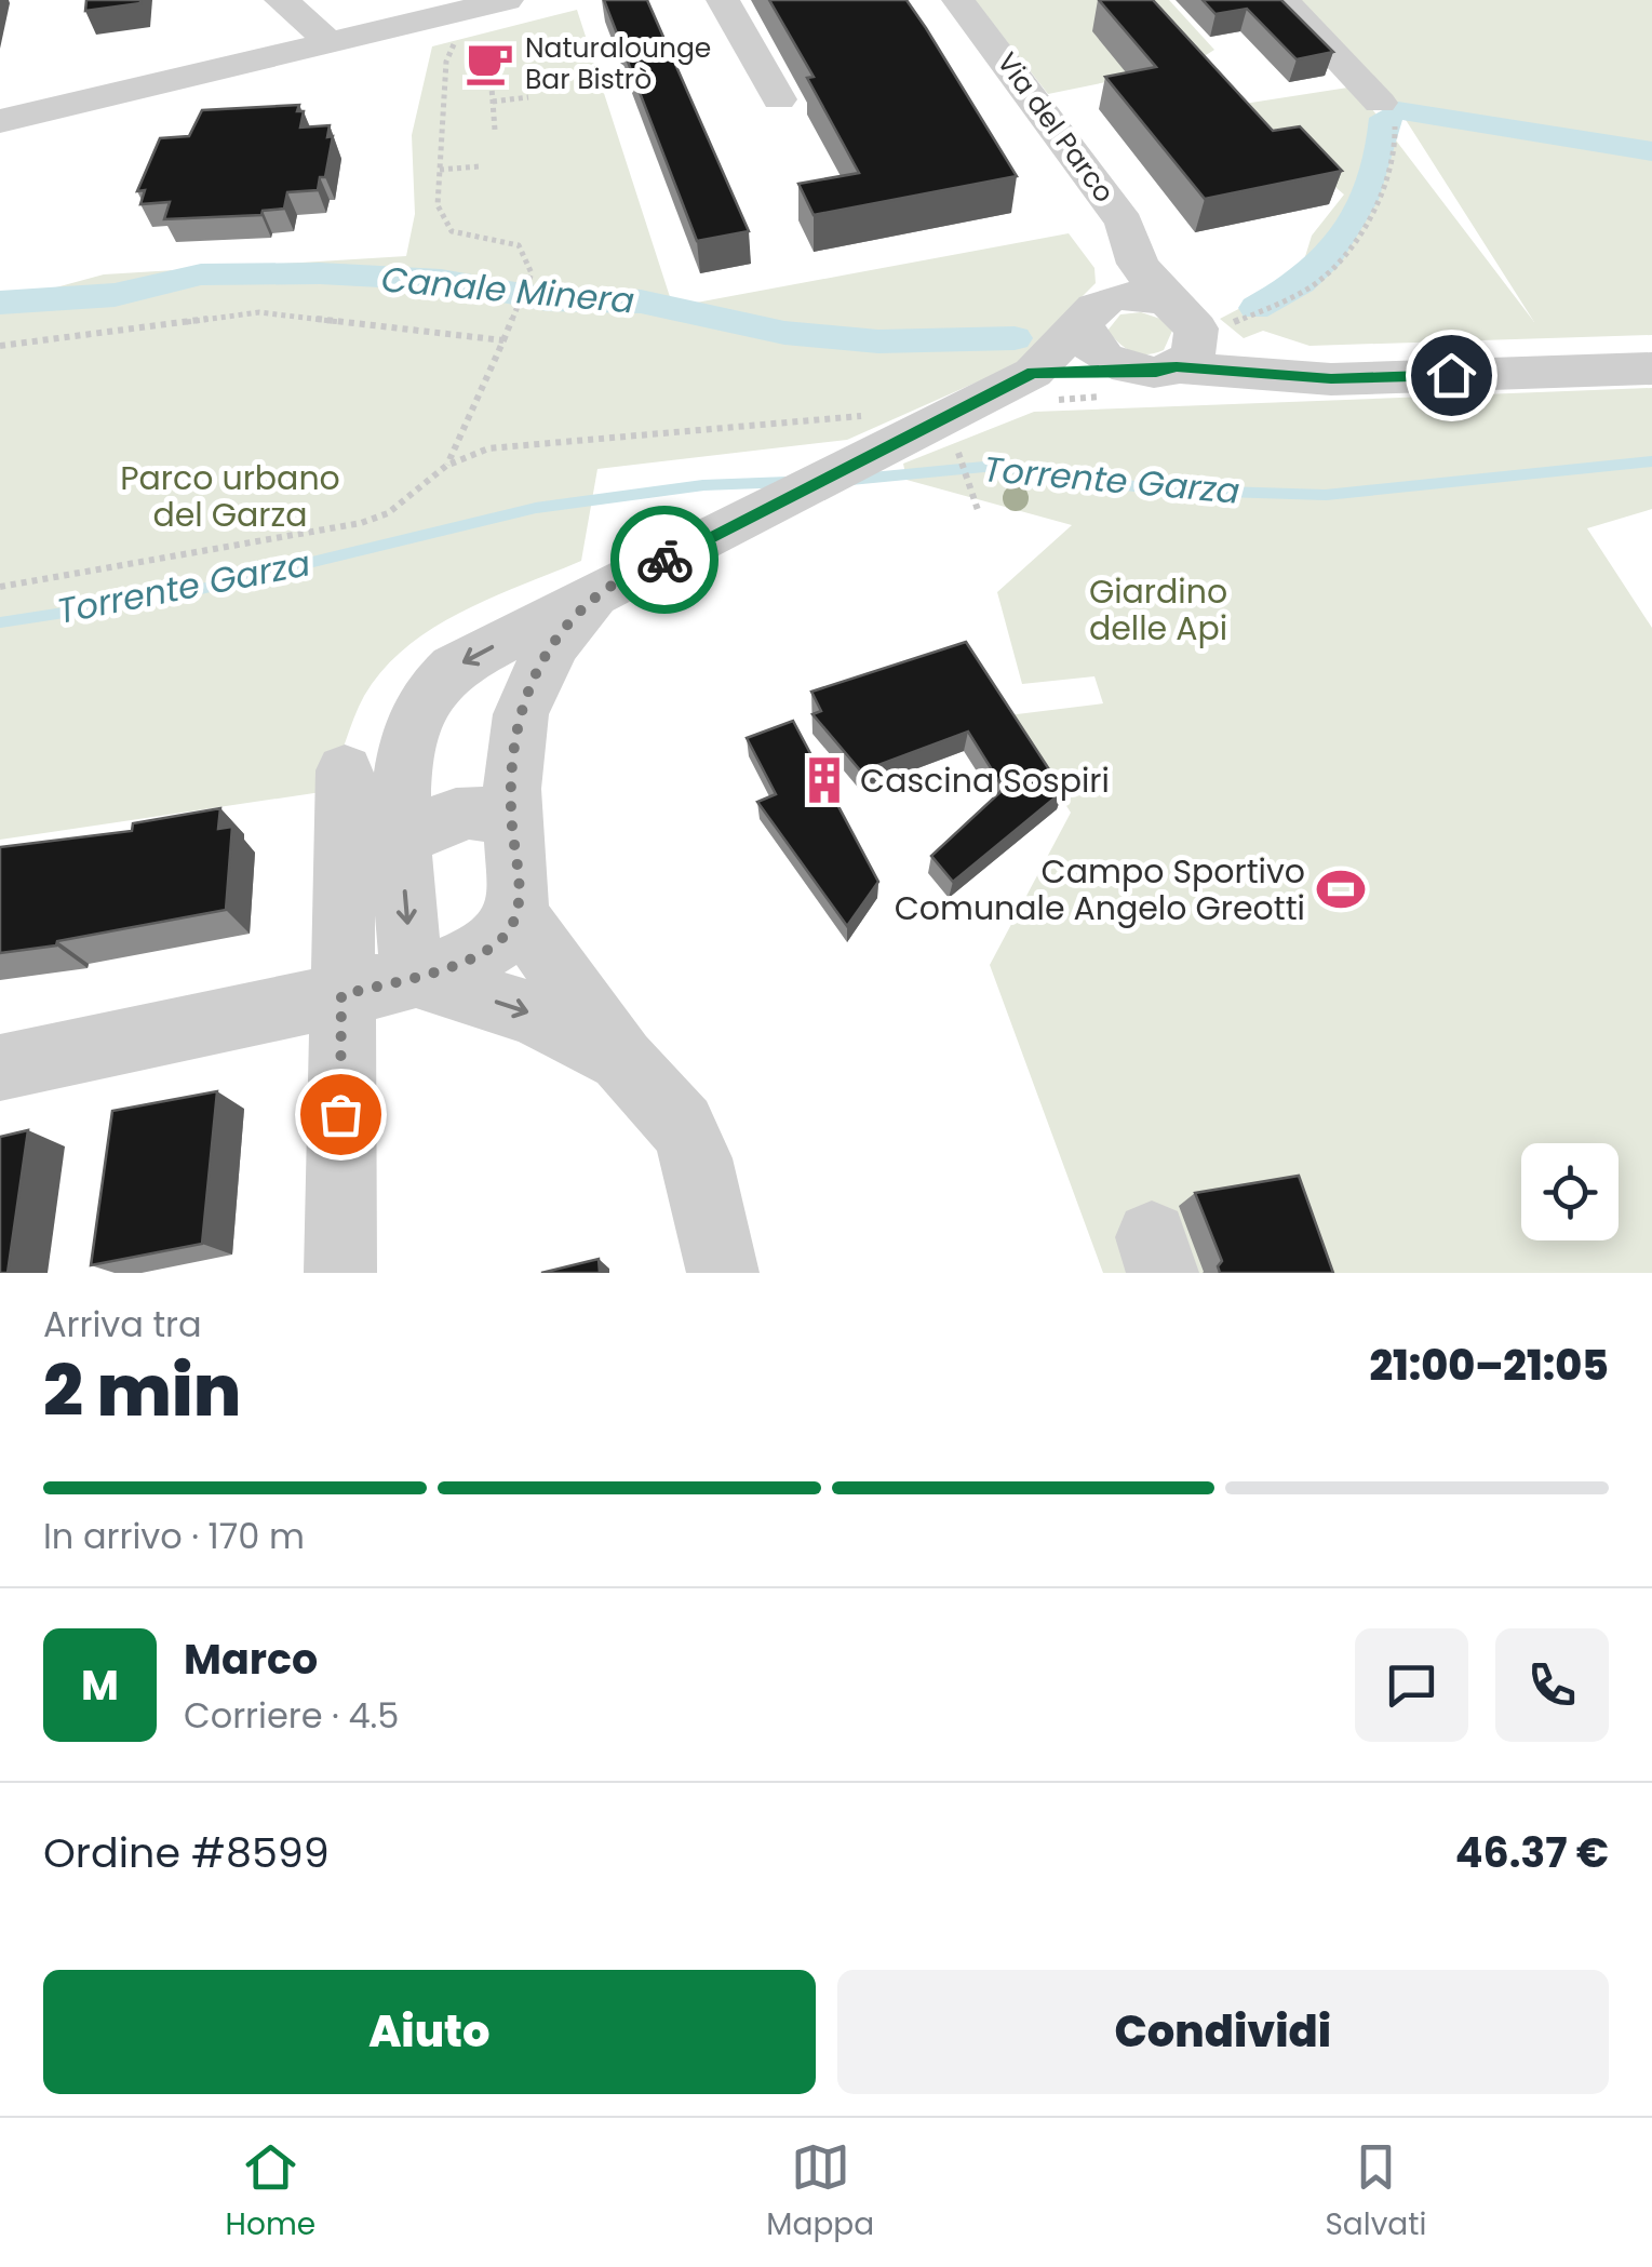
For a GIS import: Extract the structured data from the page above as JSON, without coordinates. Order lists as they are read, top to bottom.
{
  "streets": {
    "street": ["Via del Parco"]
  },
  "water": ["Canale Minera", "Torrente Garza"],
  "parks": ["Parco urbano del Garza", "Giardino delle Api"],
  "places": {
    "cafe": ["Naturalounge Bar Bistrò"],
    "building": ["Cascina Sospiri"],
    "sports": ["Campo Sportivo Comunale Angelo Greotti"]
  },
  "page": {
    "heading": ["2 min", "Arriva tra", "21:00–21:05"],
    "panel": [
      "Marco",
      "Corriere · 4.5",
      "Ordine #8599",
      "46.37 €"
    ],
    "bar": "In arrivo · 170 m",
    "round": "M",
    "buttons": ["Aiuto", "Condividi"],
    "tabs": ["Home", "Mappa", "Salvati"]
  }
}
